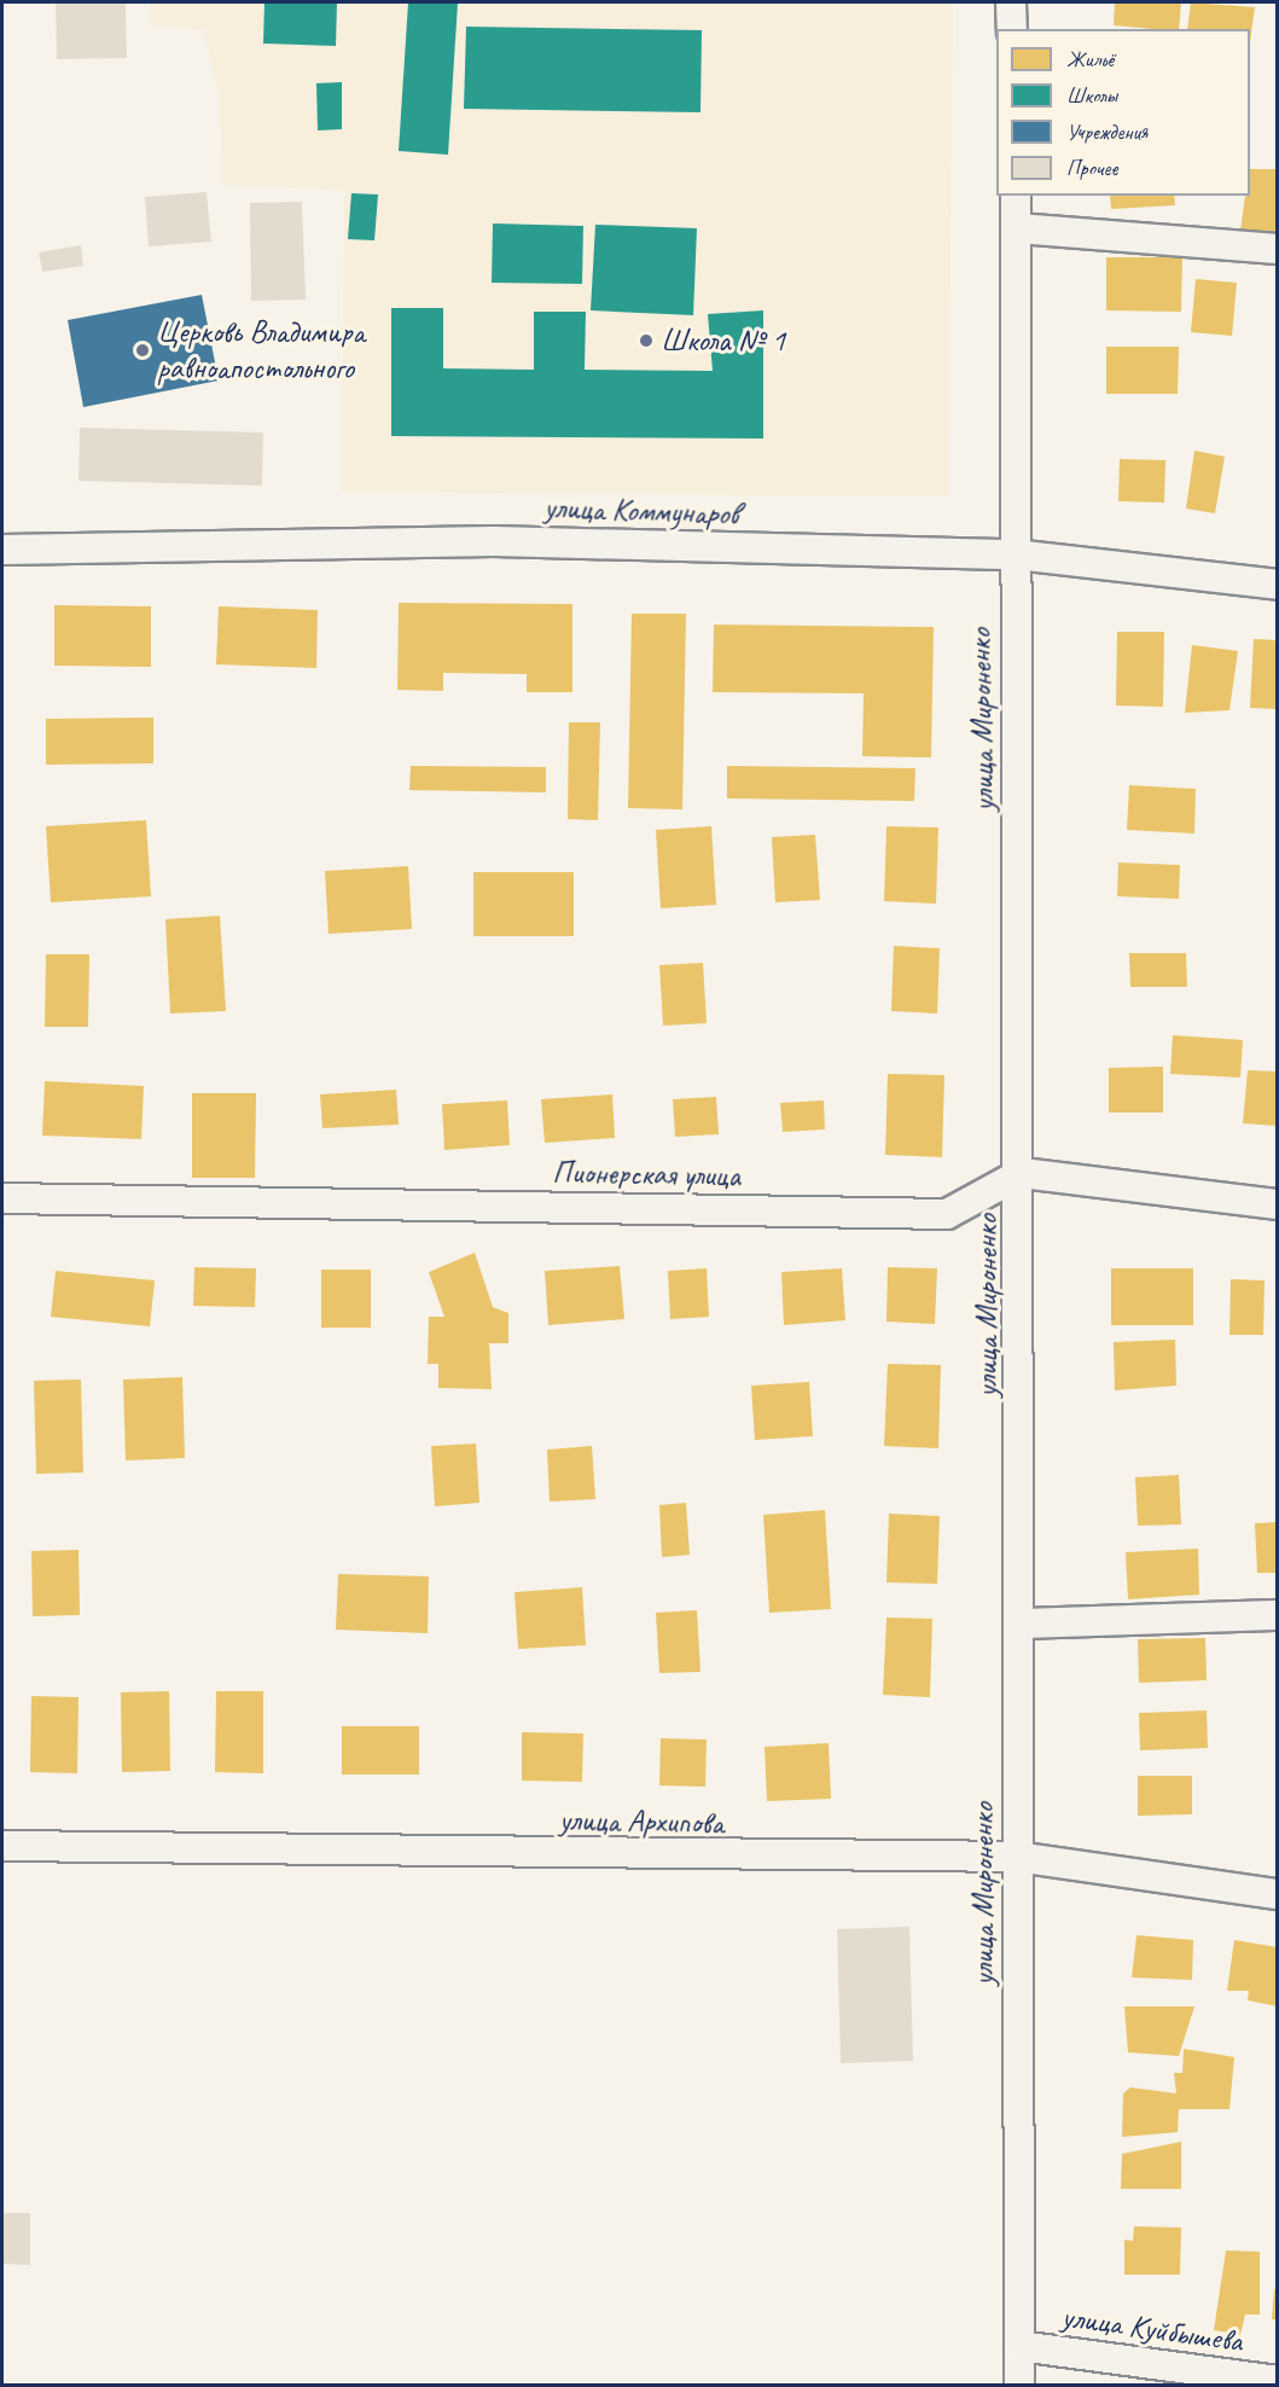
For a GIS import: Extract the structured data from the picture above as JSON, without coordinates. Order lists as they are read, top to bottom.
{
  "streets": {
    "street": [
      "улица Коммунаров",
      "улица Мироненко",
      "Пионерская улица",
      "улица Архипова",
      "улица Куйбышева"
    ]
  },
  "crossings": [
    ["улица Коммунаров", "улица Мироненко"],
    ["улица Мироненко", "Пионерская улица"],
    ["улица Мироненко", "улица Архипова"],
    ["улица Мироненко", "улица Куйбышева"]
  ],
  "places": ["Школа № 1", "Церковь Владимира равноапостольного"],
  "legend": [
    "Жильё",
    "Школы",
    "Учреждения",
    "Прочее"
  ]
}
